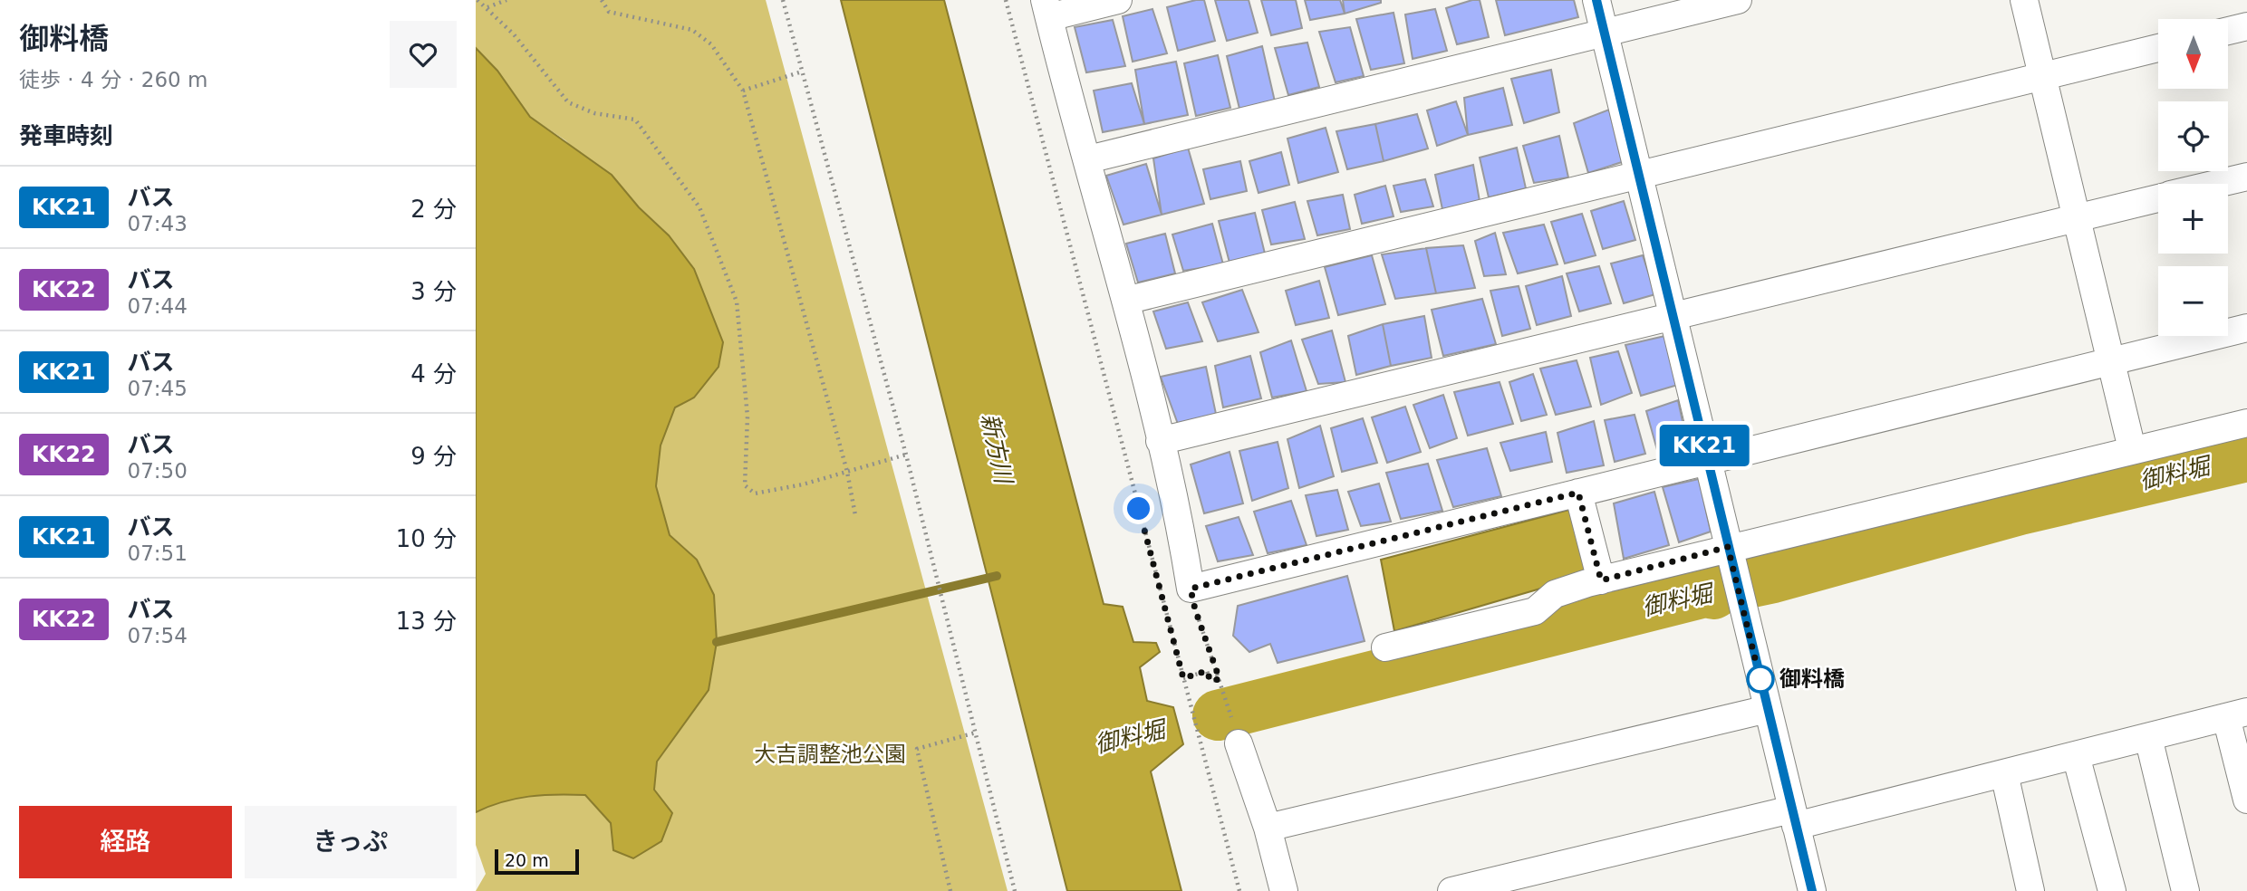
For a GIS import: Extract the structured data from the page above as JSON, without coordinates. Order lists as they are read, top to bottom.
{
  "water": ["新方川", "御料堀"],
  "parks": ["大吉調整池公園"],
  "places": ["御料橋"],
  "lines": ["bus line KK21"],
  "scale_bar": "20 m",
  "north": "bottom",
  "page": {
    "heading": [
      ["御料橋", "徒歩 · 4 分 · 260 m"],
      "発車時刻"
    ],
    "on_map": "KK21",
    "map_buttons": ["+", "−"],
    "list": [
      {
        "mark": "KK21",
        "name": "バス",
        "note": "07:43",
        "value": "2 分"
      },
      {
        "mark": "KK22",
        "name": "バス",
        "note": "07:44",
        "value": "3 分"
      },
      {
        "mark": "KK21",
        "name": "バス",
        "note": "07:45",
        "value": "4 分"
      },
      {
        "mark": "KK22",
        "name": "バス",
        "note": "07:50",
        "value": "9 分"
      },
      {
        "mark": "KK21",
        "name": "バス",
        "note": "07:51",
        "value": "10 分"
      },
      {
        "mark": "KK22",
        "name": "バス",
        "note": "07:54",
        "value": "13 分"
      }
    ],
    "buttons": ["経路", "きっぷ"],
    "scale": "20 m"
  }
}
